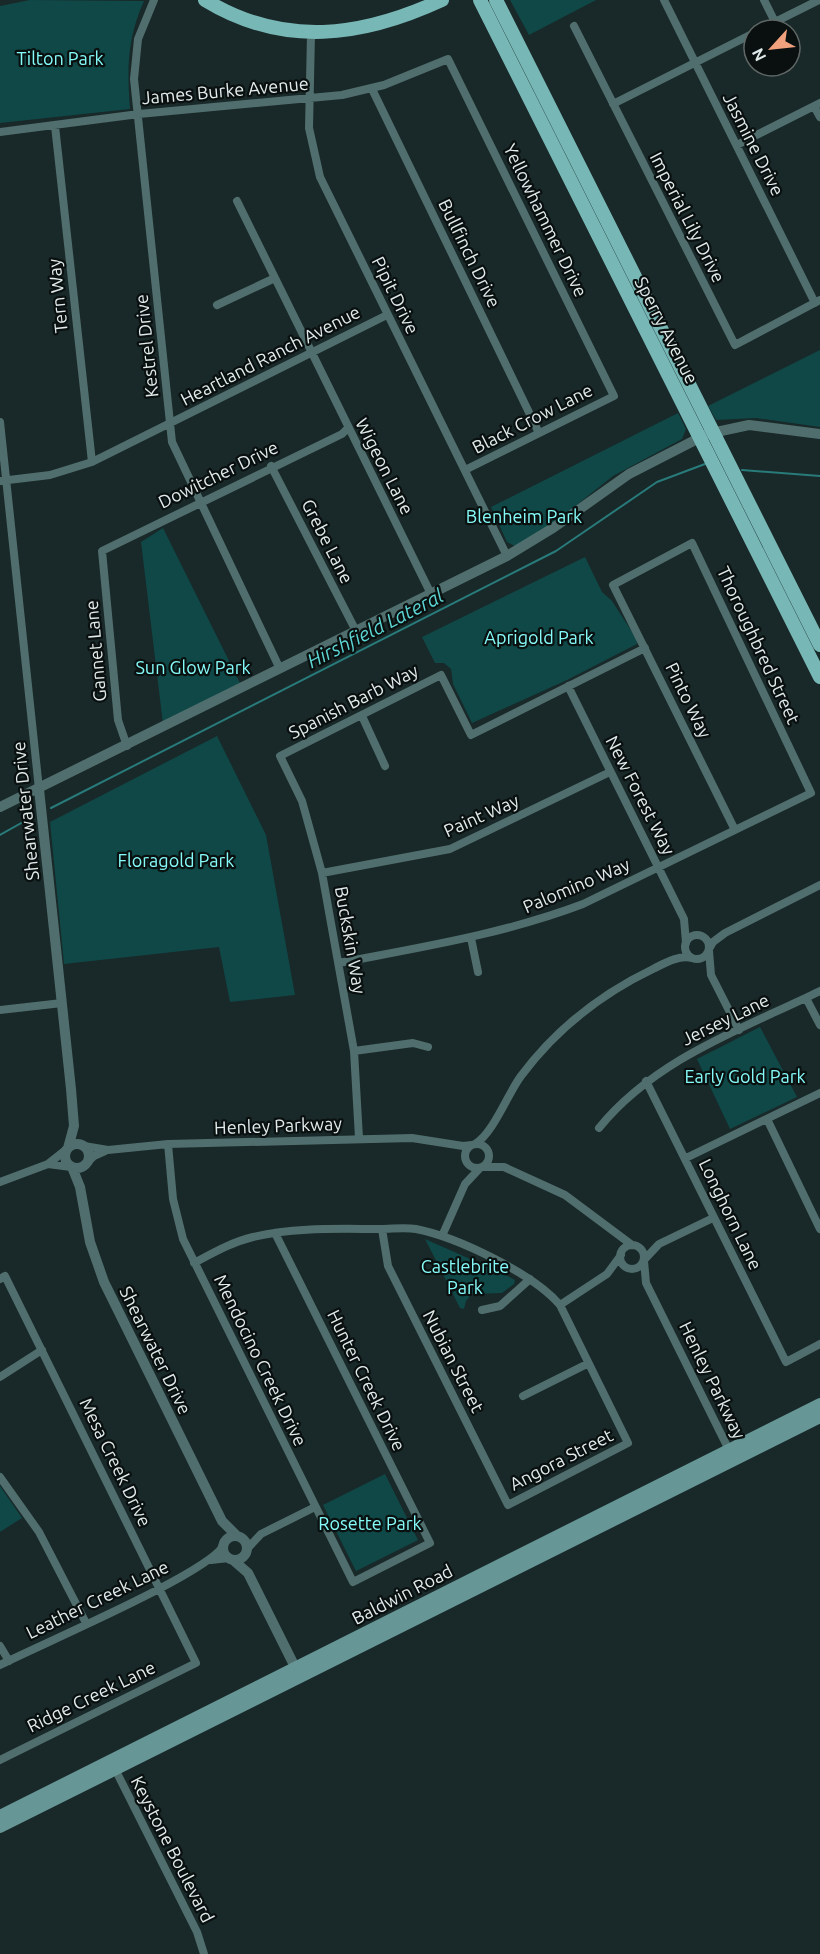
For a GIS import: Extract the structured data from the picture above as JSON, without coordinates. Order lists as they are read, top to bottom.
{
  "streets": {
    "main road": ["Sperry Avenue", "Baldwin Road"],
    "street": [
      "James Burke Avenue",
      "Jasmine Drive",
      "Imperial Lily Drive",
      "Yellowhammer Drive",
      "Bullfinch Drive",
      "Pipit Drive",
      "Tern Way",
      "Kestrel Drive",
      "Heartland Ranch Avenue",
      "Black Crow Lane",
      "Wigeon Lane",
      "Dowitcher Drive",
      "Grebe Lane",
      "Thoroughbred Street",
      "Gannet Lane",
      "Pinto Way",
      "Spanish Barb Way",
      "New Forest Way",
      "Shearwater Drive",
      "Paint Way",
      "Palomino Way",
      "Buckskin Way",
      "Jersey Lane",
      "Henley Parkway",
      "Longhorn Lane",
      "Mendocino Creek Drive",
      "Nubian Street",
      "Hunter Creek Drive",
      "Angora Street",
      "Mesa Creek Drive",
      "Leather Creek Lane",
      "Ridge Creek Lane",
      "Keystone Boulevard"
    ]
  },
  "crossings": [
    ["James Burke Avenue", "Yellowhammer Drive"],
    ["James Burke Avenue", "Bullfinch Drive"],
    ["James Burke Avenue", "Pipit Drive"],
    ["James Burke Avenue", "Tern Way"],
    ["James Burke Avenue", "Kestrel Drive"],
    ["Jasmine Drive", "Imperial Lily Drive"],
    ["Yellowhammer Drive", "Black Crow Lane"],
    ["Bullfinch Drive", "Black Crow Lane"],
    ["Pipit Drive", "Heartland Ranch Avenue"],
    ["Pipit Drive", "Black Crow Lane"],
    ["Tern Way", "Heartland Ranch Avenue"],
    ["Kestrel Drive", "Heartland Ranch Avenue"],
    ["Kestrel Drive", "Dowitcher Drive"],
    ["Heartland Ranch Avenue", "Wigeon Lane"],
    ["Heartland Ranch Avenue", "Shearwater Drive"],
    ["Wigeon Lane", "Dowitcher Drive"],
    ["Dowitcher Drive", "Grebe Lane"],
    ["Dowitcher Drive", "Gannet Lane"],
    ["Thoroughbred Street", "Pinto Way"],
    ["Thoroughbred Street", "Palomino Way"],
    ["Pinto Way", "Palomino Way"],
    ["Spanish Barb Way", "New Forest Way"],
    ["Spanish Barb Way", "Buckskin Way"],
    ["New Forest Way", "Paint Way"],
    ["New Forest Way", "Palomino Way"],
    ["Shearwater Drive", "Henley Parkway"],
    ["Shearwater Drive", "Leather Creek Lane"],
    ["Paint Way", "Buckskin Way"],
    ["Palomino Way", "Buckskin Way"],
    ["Buckskin Way", "Henley Parkway"],
    ["Jersey Lane", "Longhorn Lane"],
    ["Henley Parkway", "Mendocino Creek Drive"],
    ["Henley Parkway", "Baldwin Road"],
    ["Mendocino Creek Drive", "Hunter Creek Drive"],
    ["Nubian Street", "Angora Street"],
    ["Mesa Creek Drive", "Leather Creek Lane"],
    ["Mesa Creek Drive", "Ridge Creek Lane"],
    ["Baldwin Road", "Keystone Boulevard"]
  ],
  "water": ["Hirshfield Lateral"],
  "parks": [
    "Tilton Park",
    "Blenheim Park",
    "Aprigold Park",
    "Sun Glow Park",
    "Floragold Park",
    "Early Gold Park",
    "Castlebrite Park",
    "Rosette Park"
  ],
  "north": "bottom left"
}
